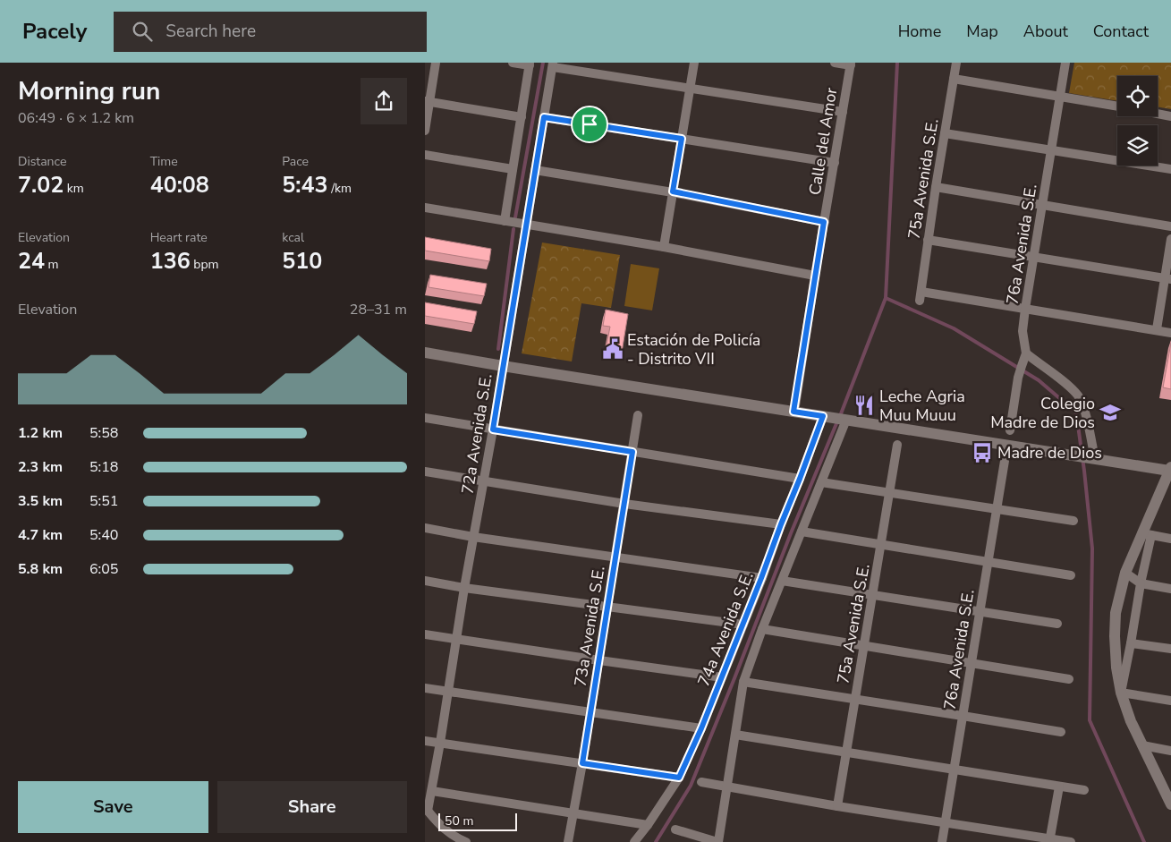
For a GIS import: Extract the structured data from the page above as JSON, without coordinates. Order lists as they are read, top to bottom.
{
  "streets": {
    "street": [
      "Calle del Amor",
      "75a Avenida S.E.",
      "76a Avenida S.E.",
      "72a Avenida S.E.",
      "73a Avenida S.E.",
      "74a Avenida S.E."
    ]
  },
  "crossings": [
    ["75a Avenida S.E.", "76a Avenida S.E."]
  ],
  "places": {
    "public building": ["Estación de Policía - Distrito VII"],
    "restaurant": ["Leche Agria Muu Muuu"],
    "school or university": ["Colegio Madre de Dios"],
    "bus stop": ["Madre de Dios"]
  },
  "scale_bar": "50 m",
  "page": {
    "header": "Pacely",
    "search": "Search here",
    "nav": [
      "Home",
      "Map",
      "About",
      "Contact"
    ],
    "heading": ["Morning run", "06:49 · 6 × 1.2 km"],
    "stats": [
      ["Distance", "7.02 km"],
      ["Time", "40:08"],
      ["Pace", "5:43 /km"],
      ["Elevation", "24 m"],
      ["Heart rate", "136 bpm"],
      ["kcal", "510"]
    ],
    "chart": ["Elevation", "28–31 m"],
    "list": [
      {
        "name": "1.2 km",
        "note": "5:58"
      },
      {
        "name": "2.3 km",
        "note": "5:18"
      },
      {
        "name": "3.5 km",
        "note": "5:51"
      },
      {
        "name": "4.7 km",
        "note": "5:40"
      },
      {
        "name": "5.8 km",
        "note": "6:05"
      }
    ],
    "buttons": ["Save", "Share"],
    "scale": "50 m"
  }
}
